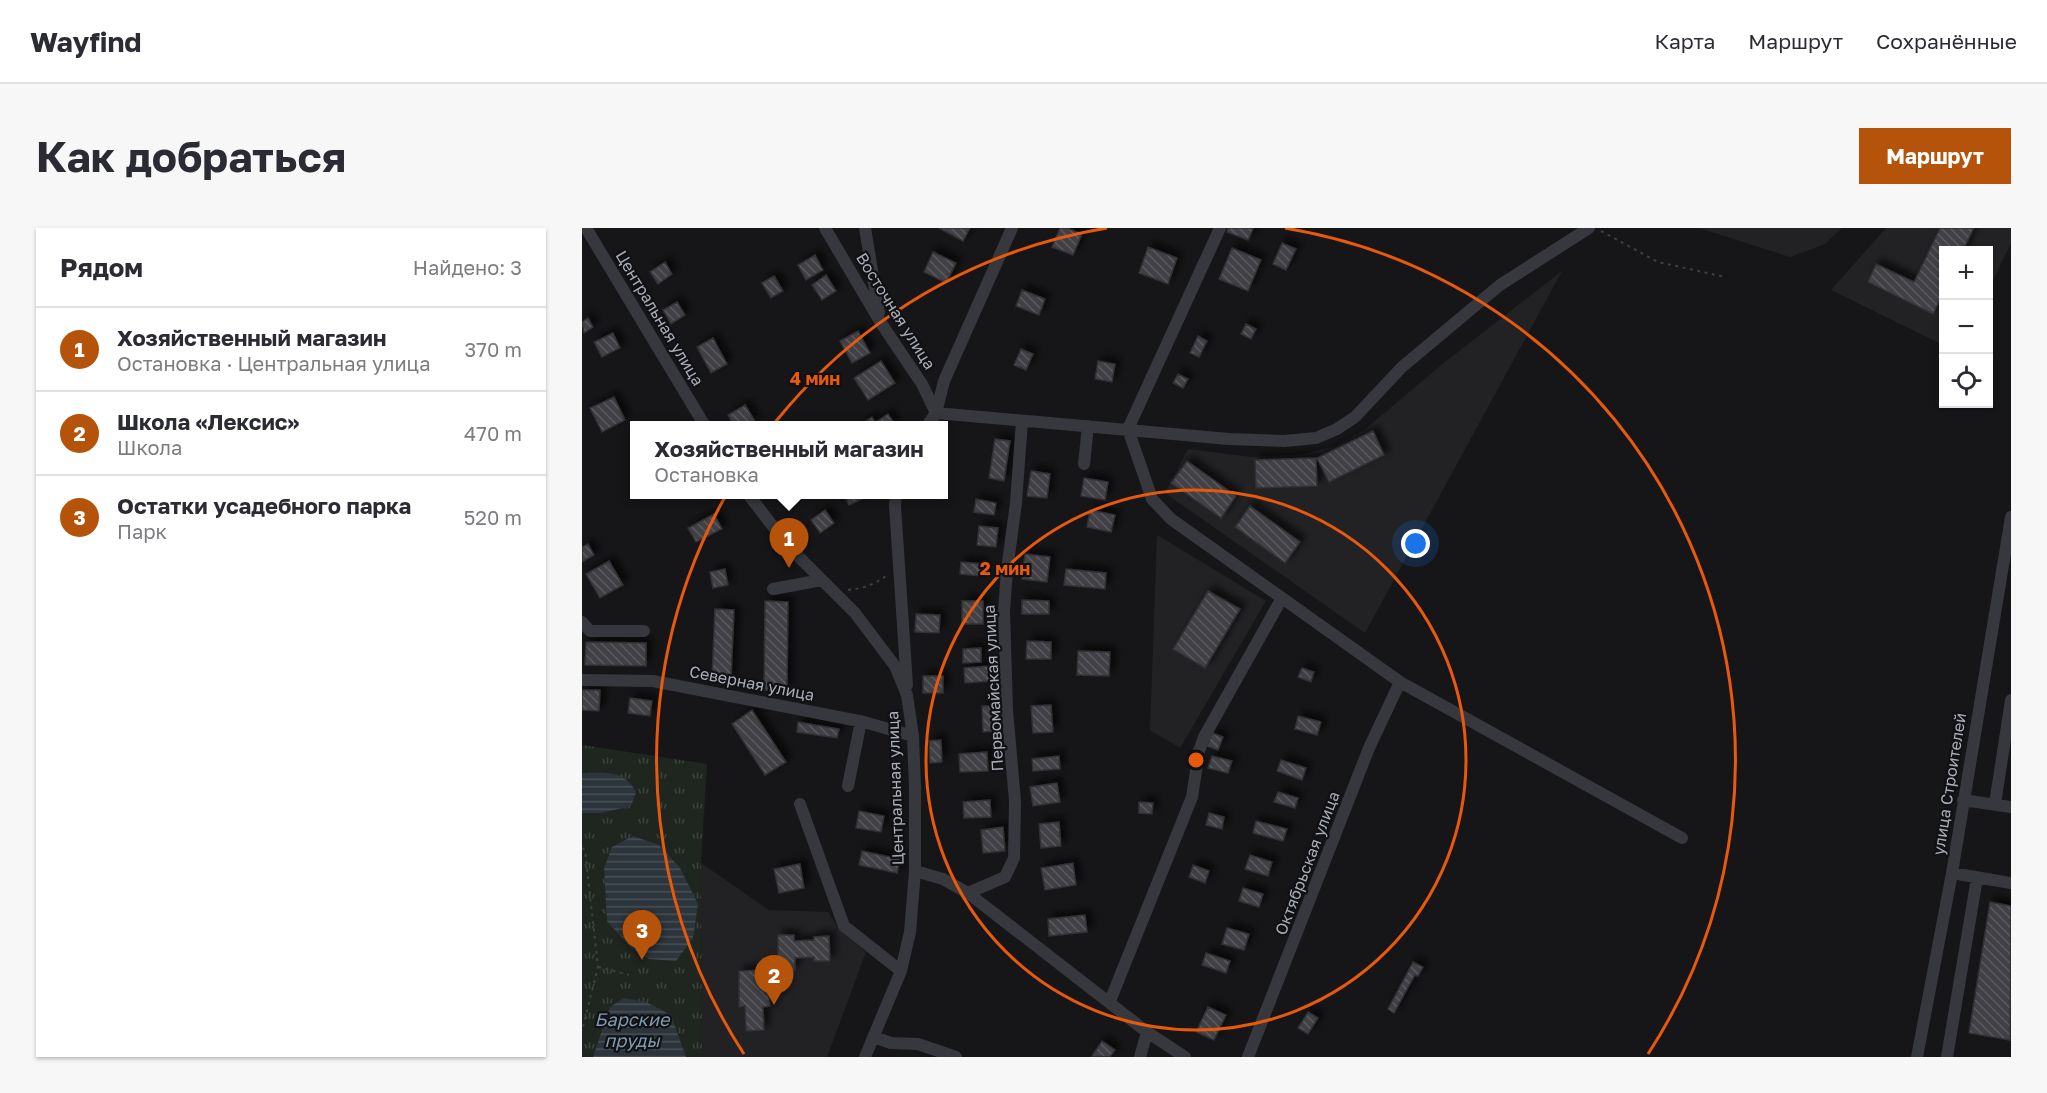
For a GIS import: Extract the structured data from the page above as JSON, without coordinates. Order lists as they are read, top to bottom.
{
  "streets": {
    "street": [
      "Восточная улица",
      "Центральная улица",
      "Северная улица",
      "Первомайская улица",
      "улица Строителей",
      "Октябрьская улица"
    ]
  },
  "crossings": [
    ["Центральная улица", "Северная улица"]
  ],
  "water": ["Барские пруды"],
  "page": {
    "header": "Wayfind",
    "nav": ["Карта", "Маршрут", "Сохранённые"],
    "buttons": "Маршрут",
    "title": "Как добраться",
    "heading": ["Рядом", "Найдено: 3"],
    "map_buttons": ["+", "−"],
    "list": [
      {
        "mark": "1",
        "name": "Хозяйственный магазин",
        "note": "Остановка · Центральная улица",
        "value": "370 m"
      },
      {
        "mark": "2",
        "name": "Школа «Лексис»",
        "note": "Школа",
        "value": "470 m"
      },
      {
        "mark": "3",
        "name": "Остатки усадебного парка",
        "note": "Парк",
        "value": "520 m"
      }
    ],
    "popup": ["Хозяйственный магазин", "Остановка"],
    "pins": ["1", "3", "2"]
  },
  "rings": ["4 мин", "2 мин"]
}
